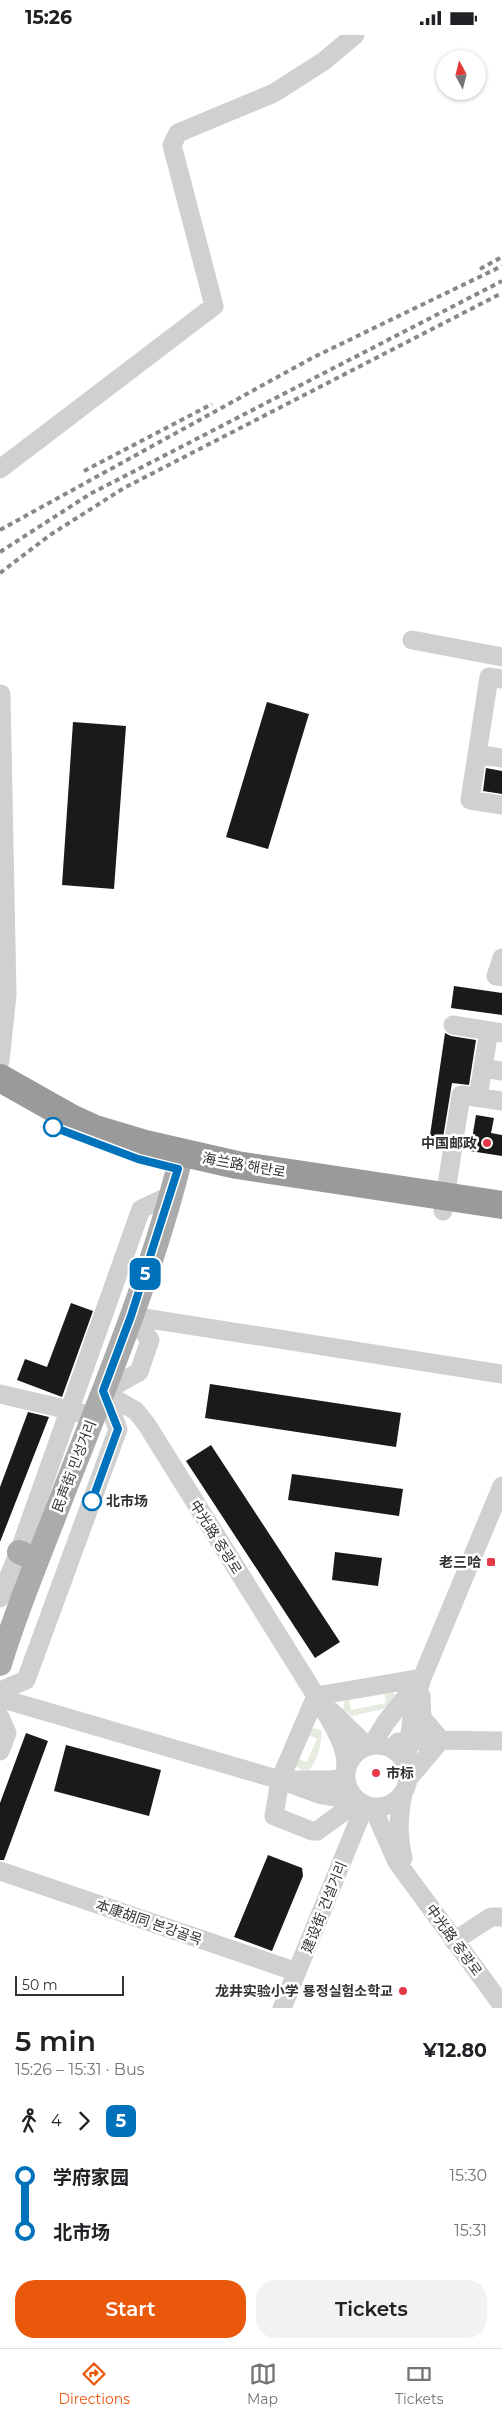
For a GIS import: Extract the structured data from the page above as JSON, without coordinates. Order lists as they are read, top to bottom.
{
  "streets": {
    "highway": ["海兰路 해란로"],
    "main road": ["民声街 민성거리"],
    "street": ["中光路 중광로", "建设街 건설거리", "本康胡同 본강골목"]
  },
  "crossings": [
    ["海兰路 해란로", "民声街 민성거리"],
    ["民声街 민성거리", "中光路 중광로"],
    ["中光路 중광로", "建设街 건설거리"],
    ["建设街 건설거리", "本康胡同 본강골목"]
  ],
  "places": {
    "other": [
      "中国邮政",
      "北市场",
      "市标",
      "龙井实验小学 룡정실험소학교"
    ],
    "transit": ["老三哈"]
  },
  "lines": ["bus line 5"],
  "scale_bar": "50 m",
  "north": "top",
  "page": {
    "status": "15:26",
    "on_map": "5",
    "scale": "50 m",
    "heading": ["5 min", "15:26 – 15:31 · Bus", "¥12.80"],
    "legs": ["4", "5"],
    "list": [
      {
        "name": "学府家园",
        "value": "15:30"
      },
      {
        "name": "北市场",
        "value": "15:31"
      }
    ],
    "buttons": ["Start", "Tickets"],
    "tabs": ["Directions", "Map", "Tickets"]
  }
}
